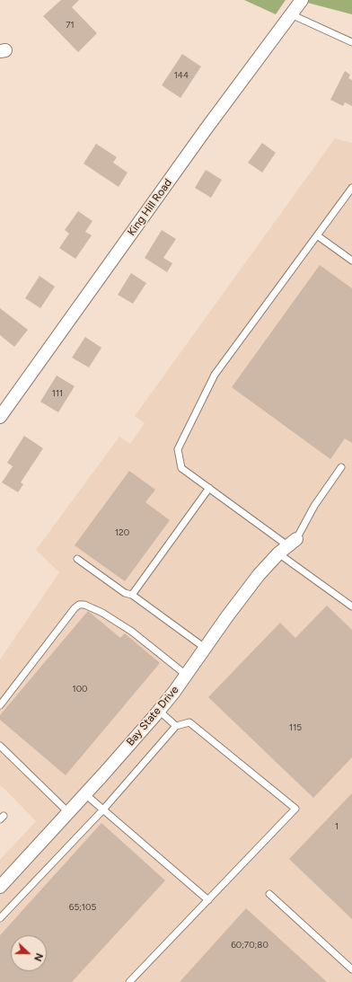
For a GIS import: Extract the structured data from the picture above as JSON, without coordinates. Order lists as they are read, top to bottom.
{
  "streets": {
    "street": ["King Hill Road", "Bay State Drive"]
  },
  "house_numbers": [
    "71",
    "144",
    "111",
    "120",
    "100",
    "115",
    "1",
    "65;105",
    "60;70;80"
  ],
  "north": "right"
}
